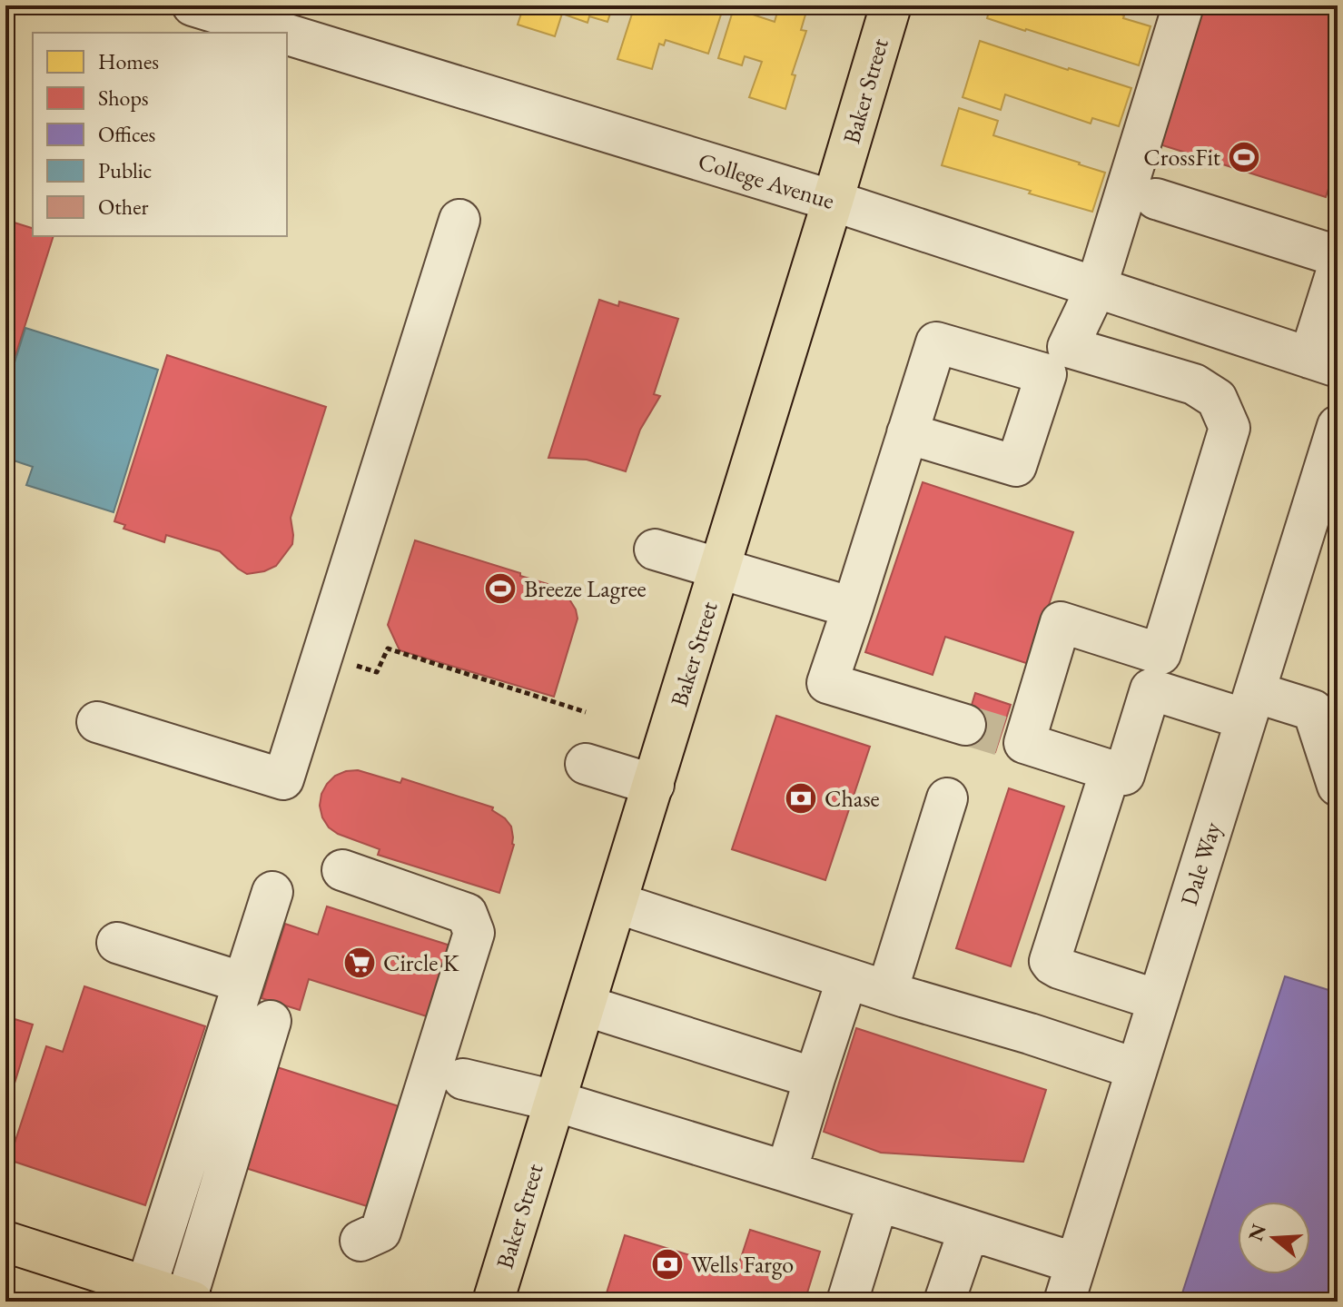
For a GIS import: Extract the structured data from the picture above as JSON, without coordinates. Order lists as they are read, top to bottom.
{
  "streets": {
    "main road": ["Baker Street"],
    "street": ["College Avenue", "Dale Way"]
  },
  "crossings": [
    ["Baker Street", "College Avenue"]
  ],
  "places": {
    "sports": ["CrossFit", "Breeze Lagree"],
    "bank": ["Chase", "Wells Fargo"],
    "supermarket": ["Circle K"]
  },
  "legend": [
    "Homes",
    "Shops",
    "Offices",
    "Public",
    "Other"
  ],
  "north": "left"
}
